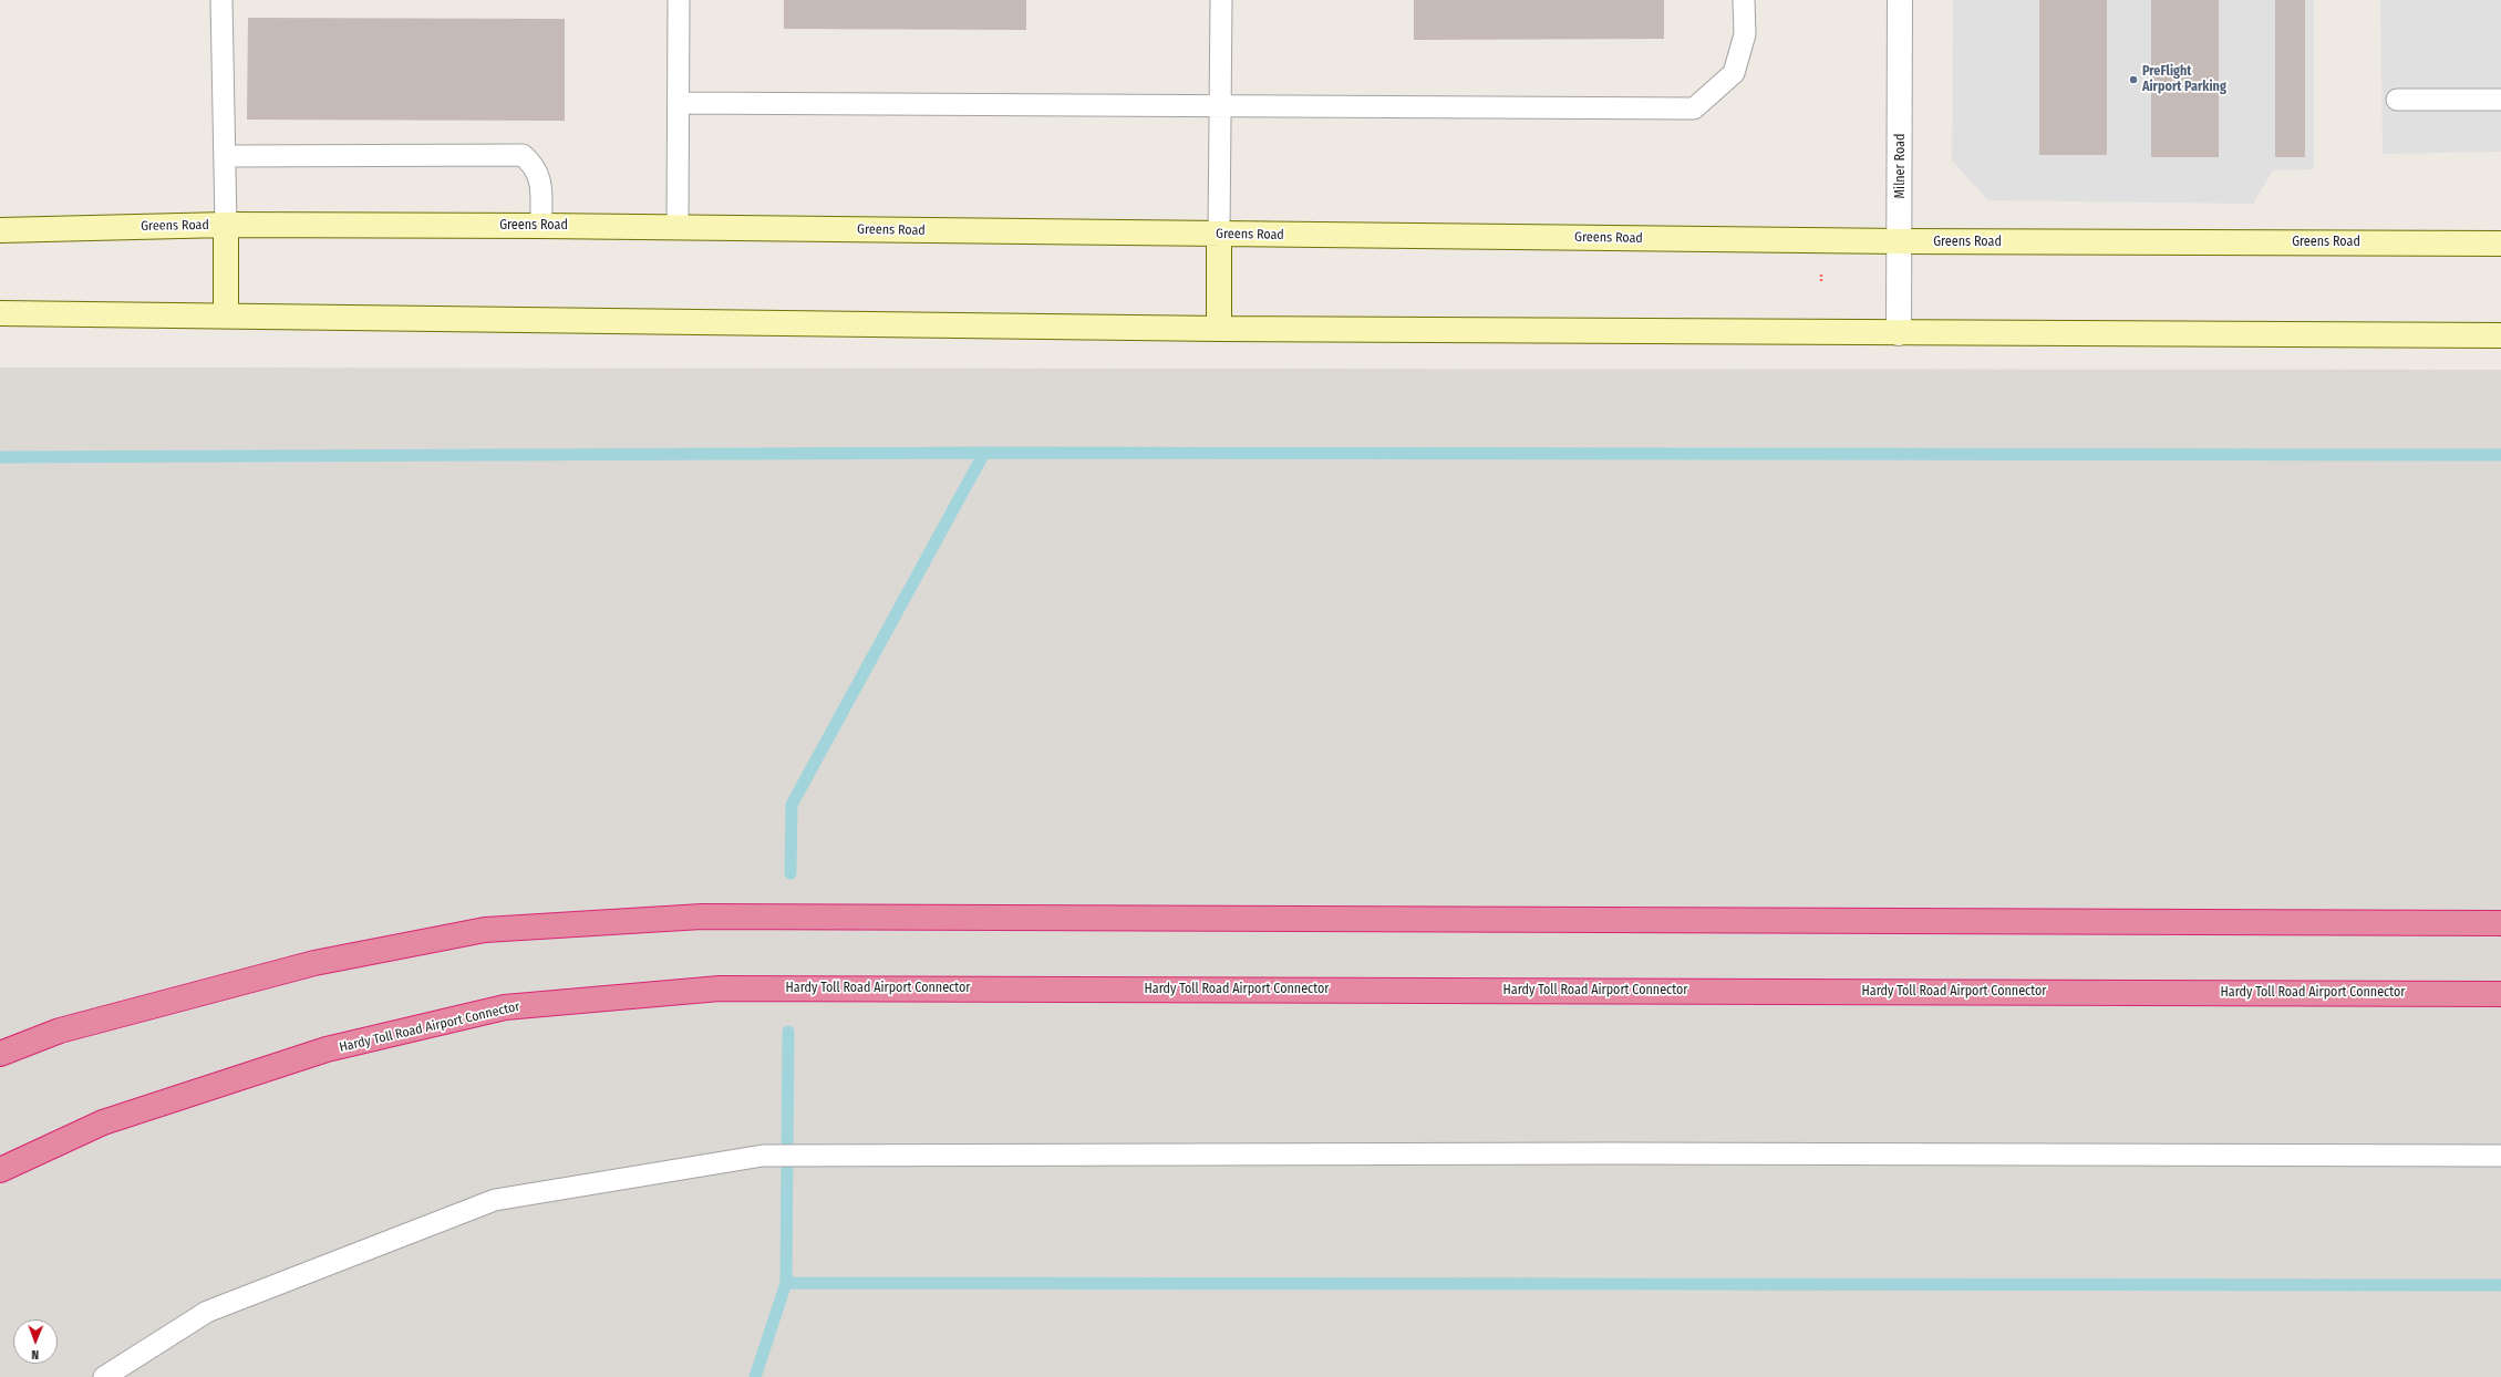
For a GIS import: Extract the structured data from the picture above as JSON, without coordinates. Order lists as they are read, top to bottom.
{
  "streets": {
    "highway": ["Hardy Toll Road Airport Connector"],
    "main road": ["Greens Road"],
    "street": ["Milner Road"]
  },
  "crossings": [
    ["Milner Road", "Greens Road"]
  ],
  "places": ["PreFlight Airport Parking"],
  "north": "bottom"
}
